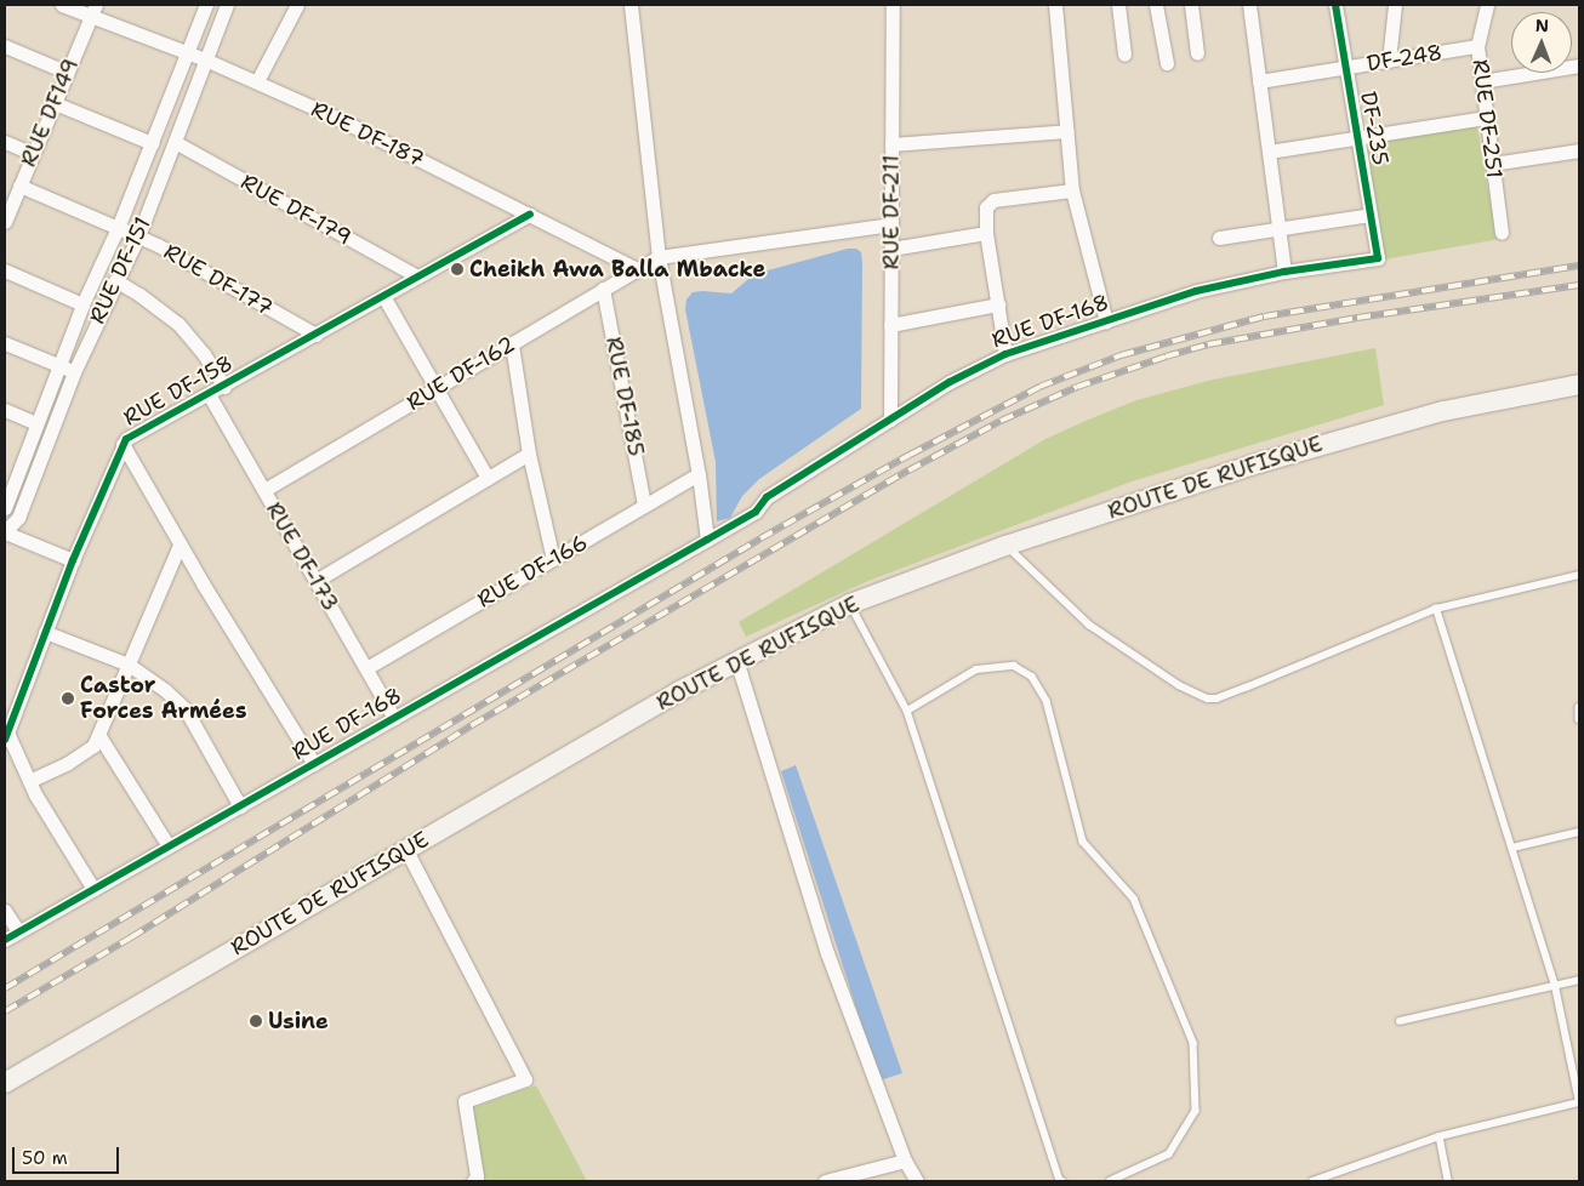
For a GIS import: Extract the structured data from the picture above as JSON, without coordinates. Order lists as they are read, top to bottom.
{
  "streets": {
    "main road": ["ROUTE DE RUFISQUE"],
    "street": [
      "DF-248",
      "RUE DF149",
      "RUE DF-251",
      "DF-235",
      "RUE DF-187",
      "RUE DF-179",
      "RUE DF-211",
      "RUE DF-151",
      "RUE DF-177",
      "RUE DF-168",
      "RUE DF-162",
      "RUE DF-158",
      "RUE DF-185",
      "RUE DF-173",
      "RUE DF-166"
    ]
  },
  "crossings": [
    ["DF-248", "RUE DF-251"],
    ["DF-248", "DF-235"],
    ["RUE DF149", "RUE DF-187"],
    ["RUE DF149", "RUE DF-177"],
    ["DF-235", "RUE DF-168"],
    ["RUE DF-187", "RUE DF-151"],
    ["RUE DF-187", "RUE DF-162"],
    ["RUE DF-187", "RUE DF-158"],
    ["RUE DF-179", "RUE DF-151"],
    ["RUE DF-179", "RUE DF-158"],
    ["RUE DF-211", "RUE DF-168"],
    ["RUE DF-151", "RUE DF-177"],
    ["RUE DF-177", "RUE DF-158"],
    ["RUE DF-168", "RUE DF-173"],
    ["RUE DF-162", "RUE DF-185"],
    ["RUE DF-162", "RUE DF-173"],
    ["RUE DF-158", "RUE DF-173"],
    ["RUE DF-185", "RUE DF-166"],
    ["RUE DF-173", "RUE DF-166"]
  ],
  "places": ["Cheikh Awa Balla Mbacke", "Castor Forces Armées", "Usine"],
  "scale_bar": "50 m",
  "north": "top"
}
